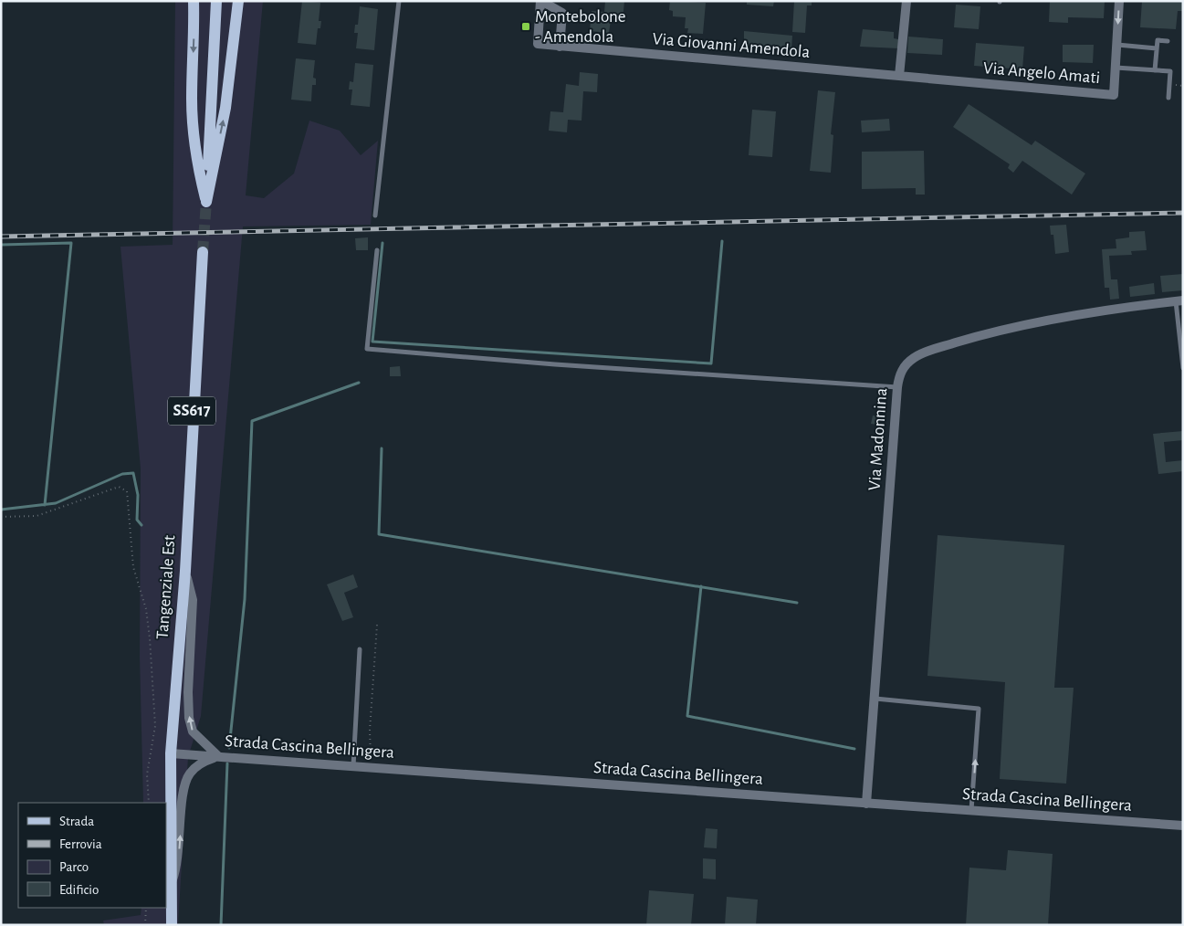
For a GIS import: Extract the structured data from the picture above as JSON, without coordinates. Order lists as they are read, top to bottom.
{
  "streets": {
    "main road": ["SS617", "Tangenziale Est"],
    "street": [
      "Via Giovanni Amendola",
      "Via Angelo Amati",
      "Via Madonnina",
      "Strada Cascina Bellingera"
    ]
  },
  "crossings": [
    ["Via Giovanni Amendola", "Via Angelo Amati"],
    ["Via Madonnina", "Strada Cascina Bellingera"],
    ["Tangenziale Est", "Strada Cascina Bellingera"]
  ],
  "places": {
    "transit": ["Montebolone - Amendola"]
  },
  "legend": [
    "Strada",
    "Ferrovia",
    "Parco",
    "Edificio"
  ]
}
